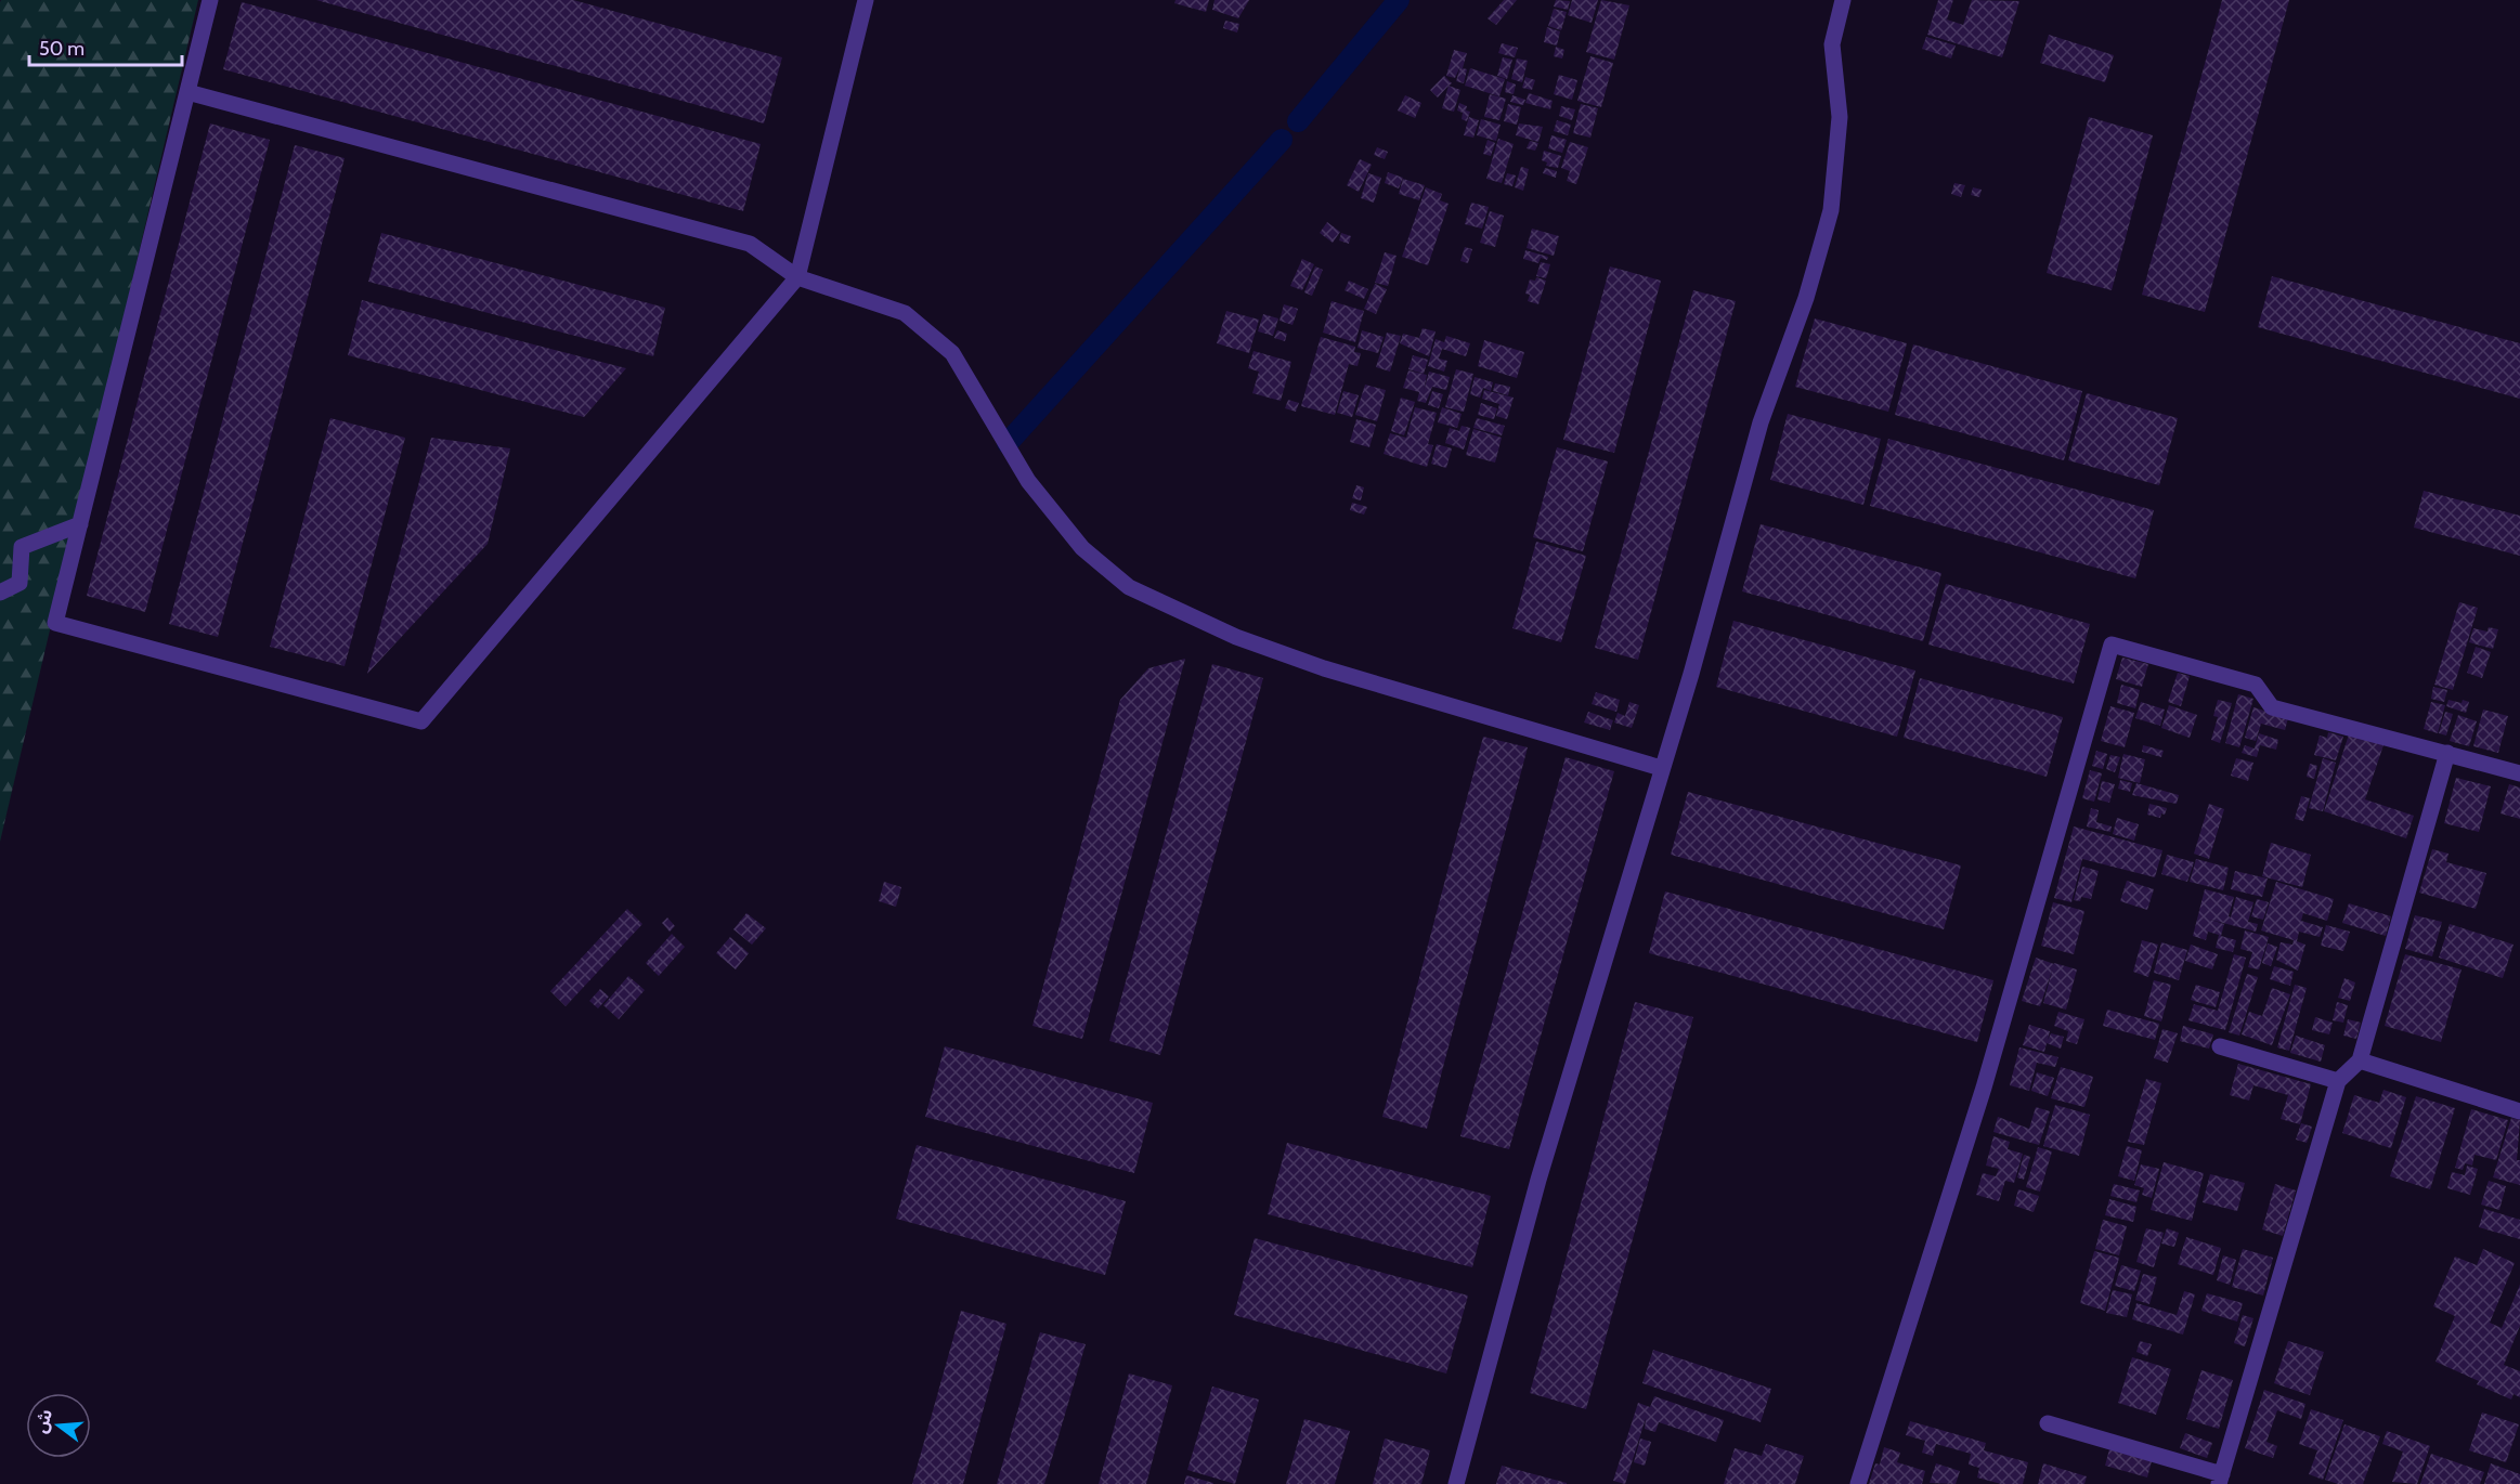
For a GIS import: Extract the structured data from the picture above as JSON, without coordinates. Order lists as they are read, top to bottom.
{
  "scale_bar": "50 m",
  "north": "left"
}
